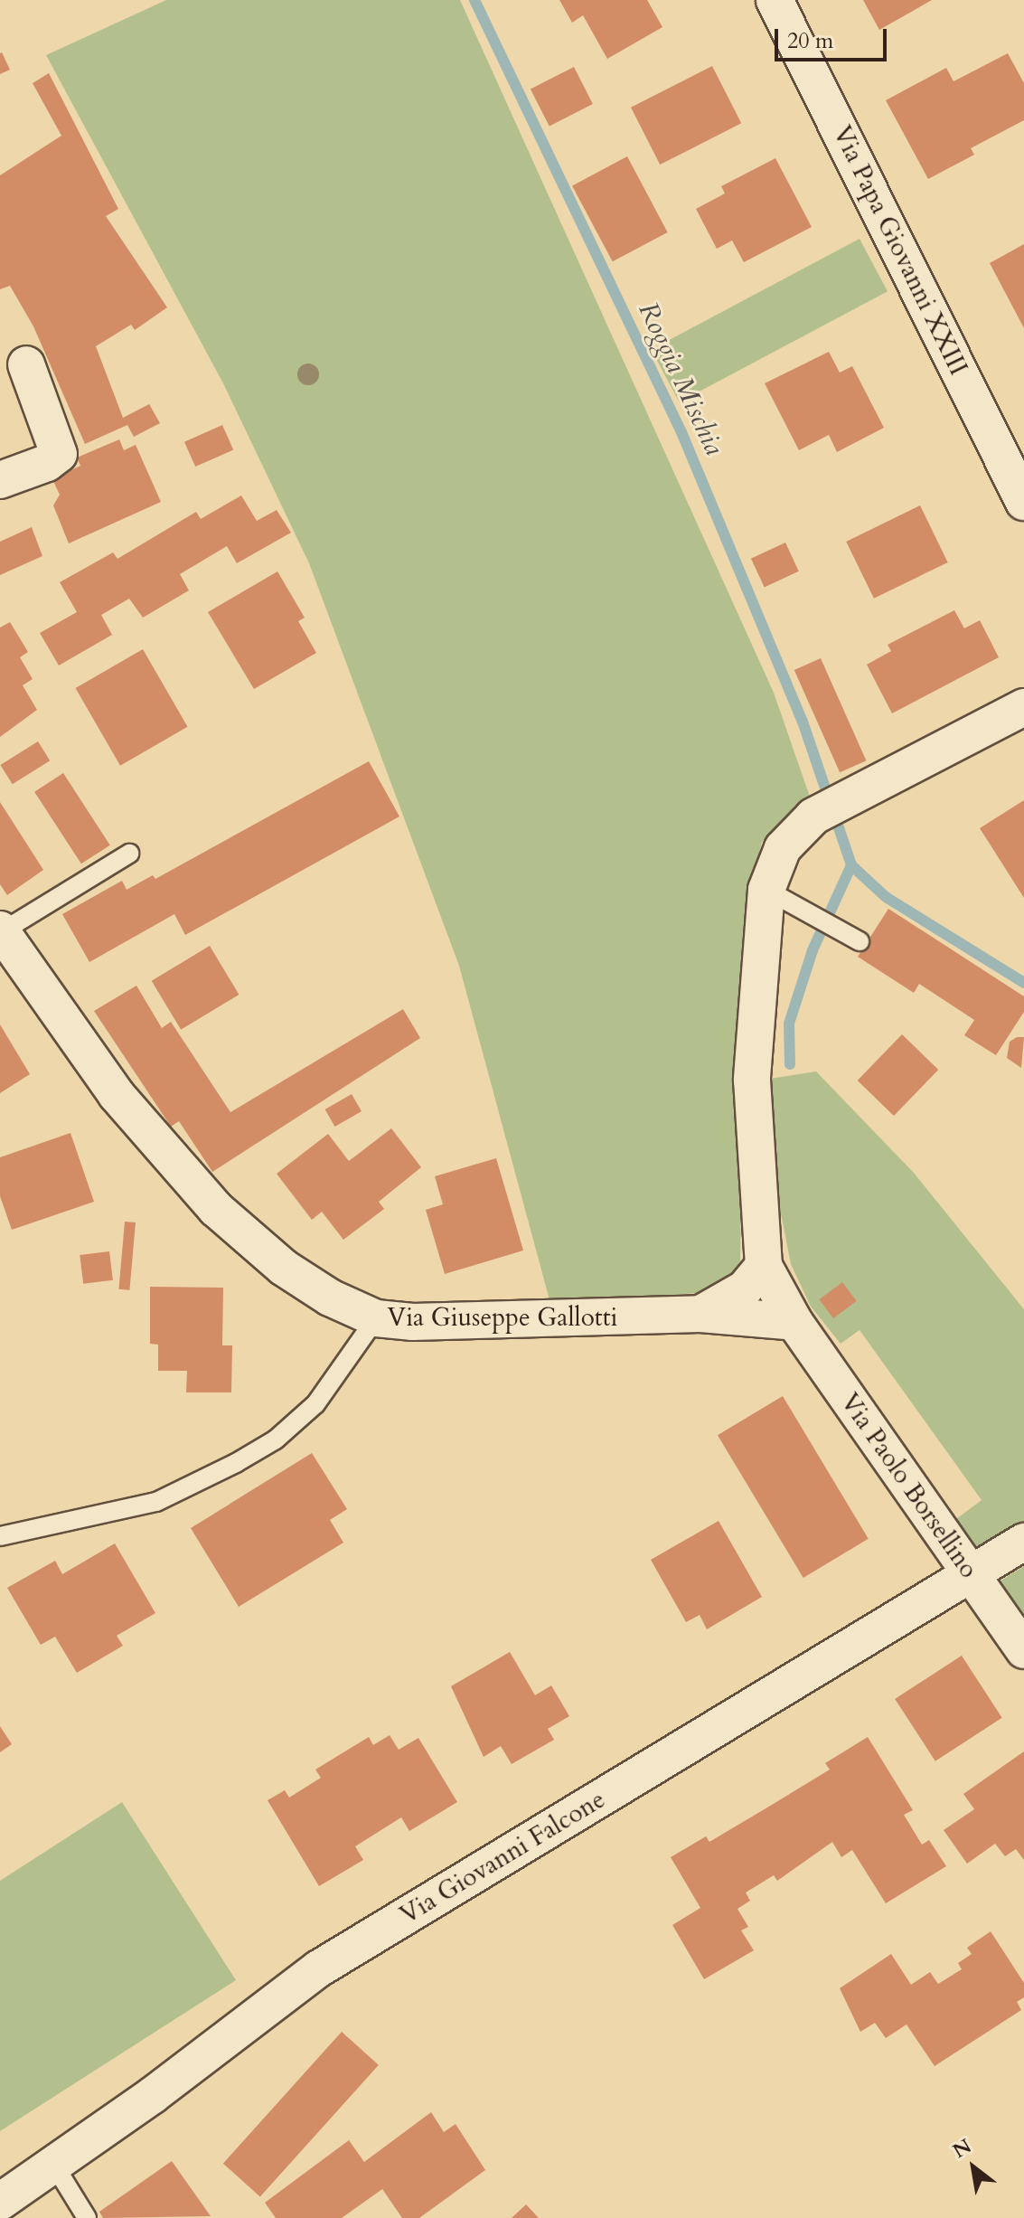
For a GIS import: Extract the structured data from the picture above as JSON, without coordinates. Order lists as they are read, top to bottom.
{
  "streets": {
    "street": [
      "Via Papa Giovanni XXIII",
      "Via Giuseppe Gallotti",
      "Via Paolo Borsellino",
      "Via Giovanni Falcone"
    ]
  },
  "crossings": [
    ["Via Giuseppe Gallotti", "Via Paolo Borsellino"],
    ["Via Paolo Borsellino", "Via Giovanni Falcone"]
  ],
  "water": ["Roggia Mischia"],
  "scale_bar": "20 m",
  "north": "top left"
}
